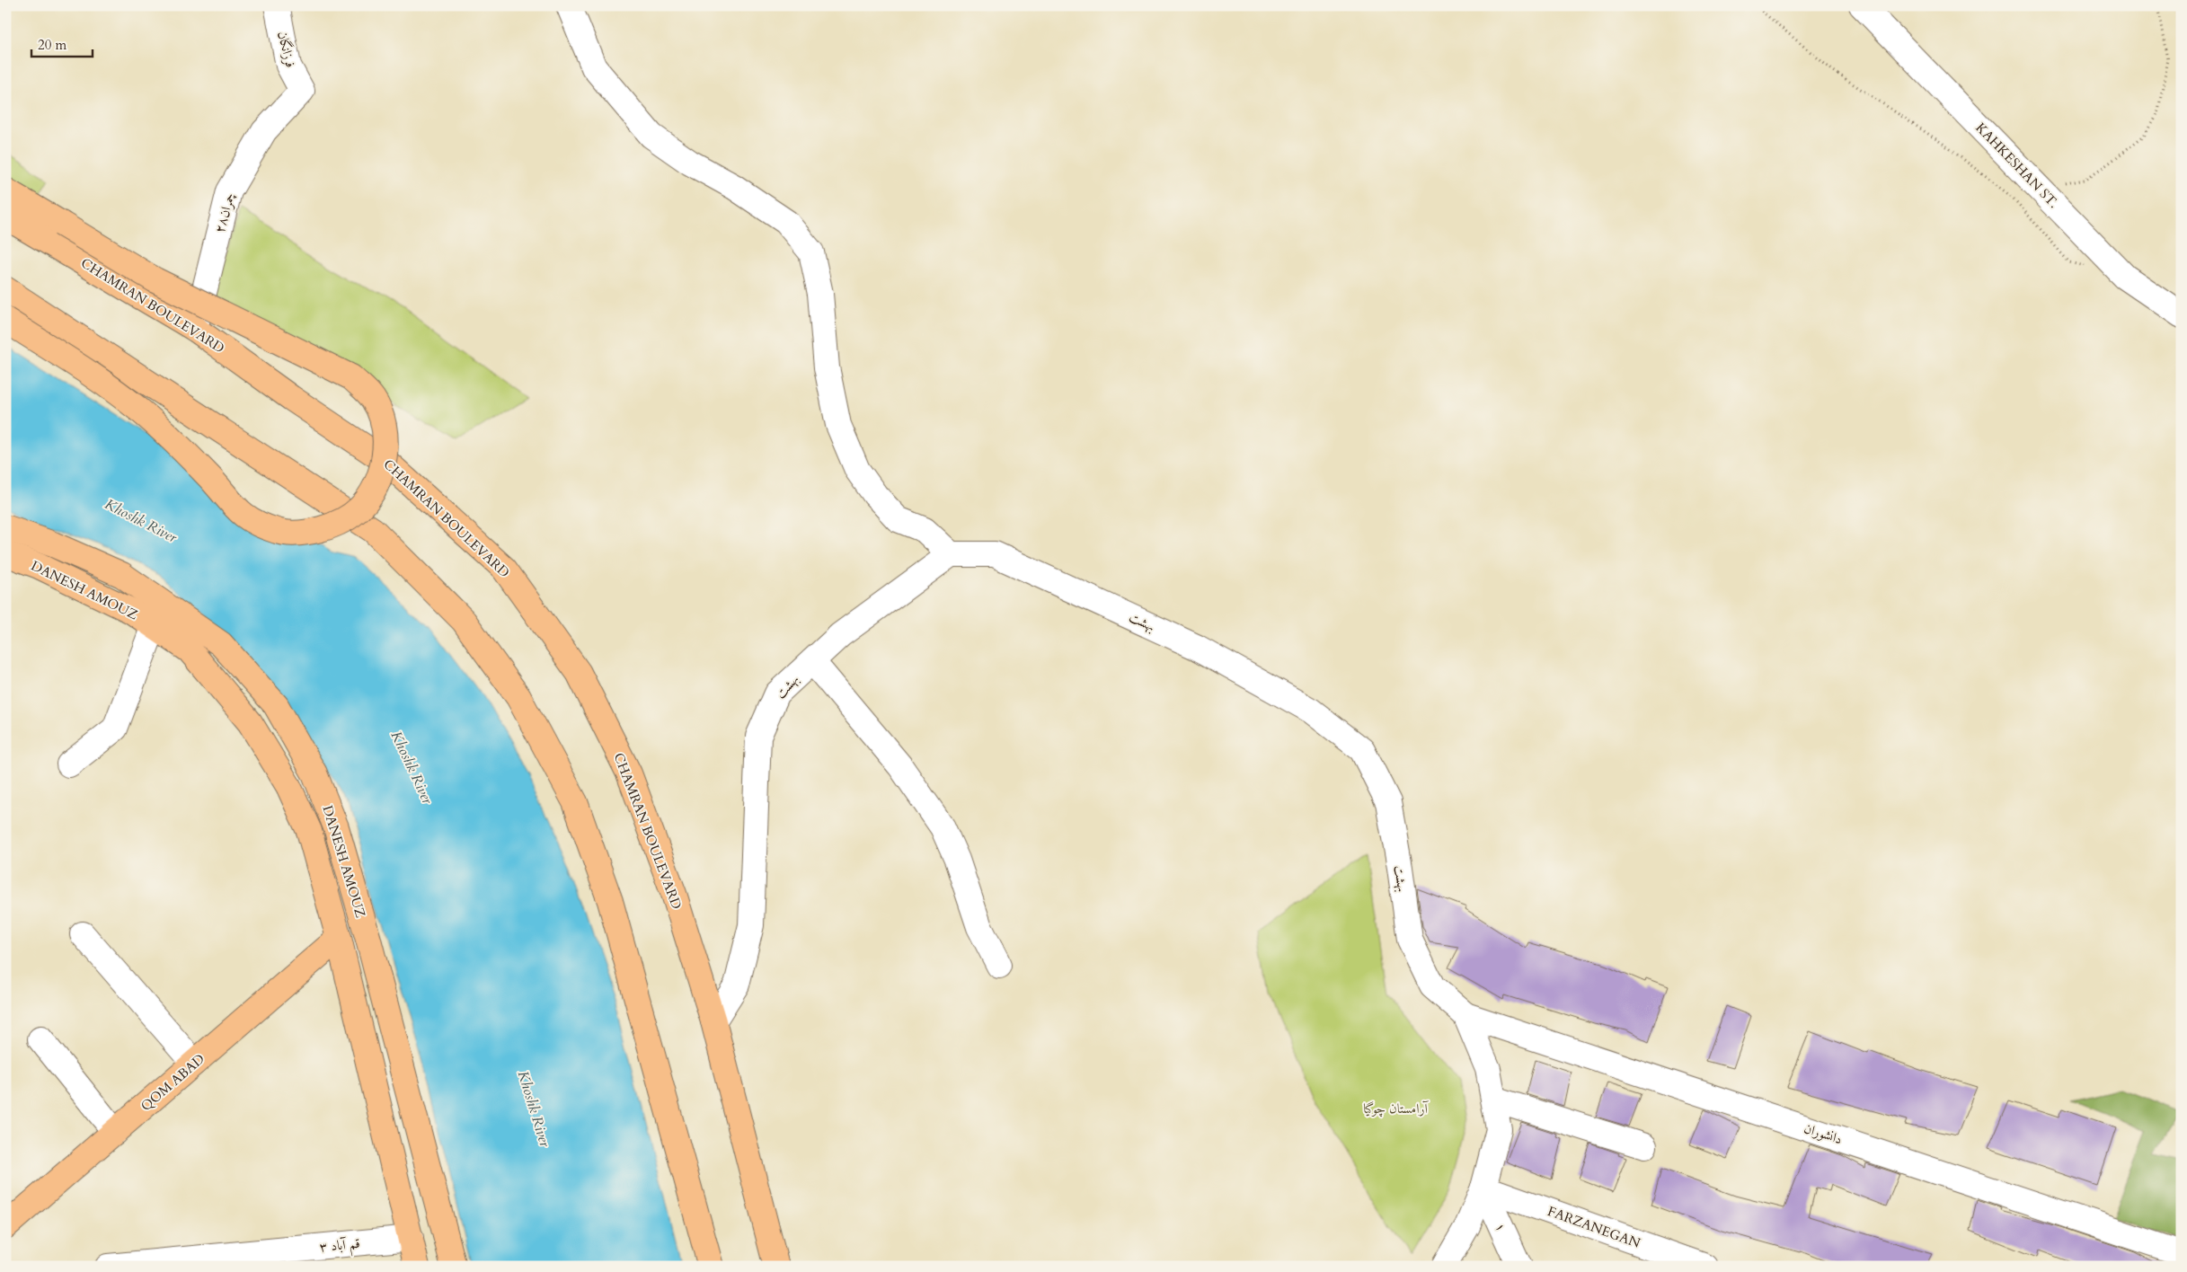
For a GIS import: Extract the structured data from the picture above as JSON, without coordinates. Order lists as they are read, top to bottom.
{
  "streets": {
    "main road": ["CHAMRAN BOULEVARD", "DANESH AMOUZ", "QOM ABAD"],
    "street": [
      "فرزانگان",
      "KAHKESHAN ST.",
      "چمران۲۸",
      "بهشت",
      "دانشوران",
      "۱",
      "FARZANEGAN",
      "۳ قم آباد"
    ]
  },
  "crossings": [
    ["فرزانگان", "چمران۲۸"],
    ["چمران۲۸", "CHAMRAN BOULEVARD"],
    ["CHAMRAN BOULEVARD", "بهشت"],
    ["DANESH AMOUZ", "QOM ABAD"],
    ["DANESH AMOUZ", "۳ قم آباد"],
    ["بهشت", "دانشوران"],
    ["بهشت", "۱"],
    ["بهشت", "FARZANEGAN"],
    ["۱", "FARZANEGAN"]
  ],
  "water": ["Khoshk River"],
  "parks": ["آرامستان چوگیا"],
  "scale_bar": "20 m"
}
